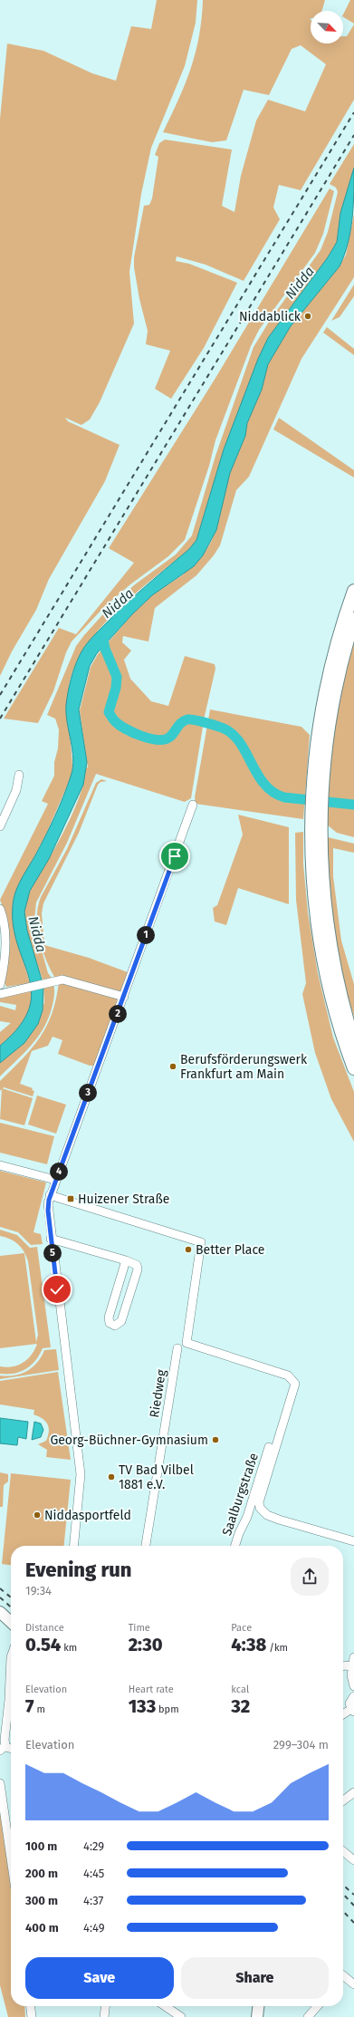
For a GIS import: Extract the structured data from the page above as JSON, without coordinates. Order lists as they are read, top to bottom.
{
  "streets": {
    "street": ["Riedweg", "Saalburgstraße"]
  },
  "water": ["Nidda"],
  "places": {
    "other": [
      "Niddablick",
      "Berufsförderungswerk Frankfurt am Main",
      "Better Place",
      "Georg-Büchner-Gymnasium",
      "TV Bad Vilbel 1881 e.V.",
      "Niddasportfeld"
    ],
    "transit": ["Huizener Straße"]
  },
  "north": "bottom right",
  "page": {
    "pins": [
      "1",
      "2",
      "3",
      "4",
      "5"
    ],
    "heading": ["Evening run", "19:34"],
    "stats": [
      ["Distance", "0.54 km"],
      ["Time", "2:30"],
      ["Pace", "4:38 /km"],
      ["Elevation", "7 m"],
      ["Heart rate", "133 bpm"],
      ["kcal", "32"]
    ],
    "chart": ["Elevation", "299–304 m"],
    "list": [
      {
        "name": "100 m",
        "note": "4:29"
      },
      {
        "name": "200 m",
        "note": "4:45"
      },
      {
        "name": "300 m",
        "note": "4:37"
      },
      {
        "name": "400 m",
        "note": "4:49"
      }
    ],
    "buttons": ["Save", "Share"]
  }
}
